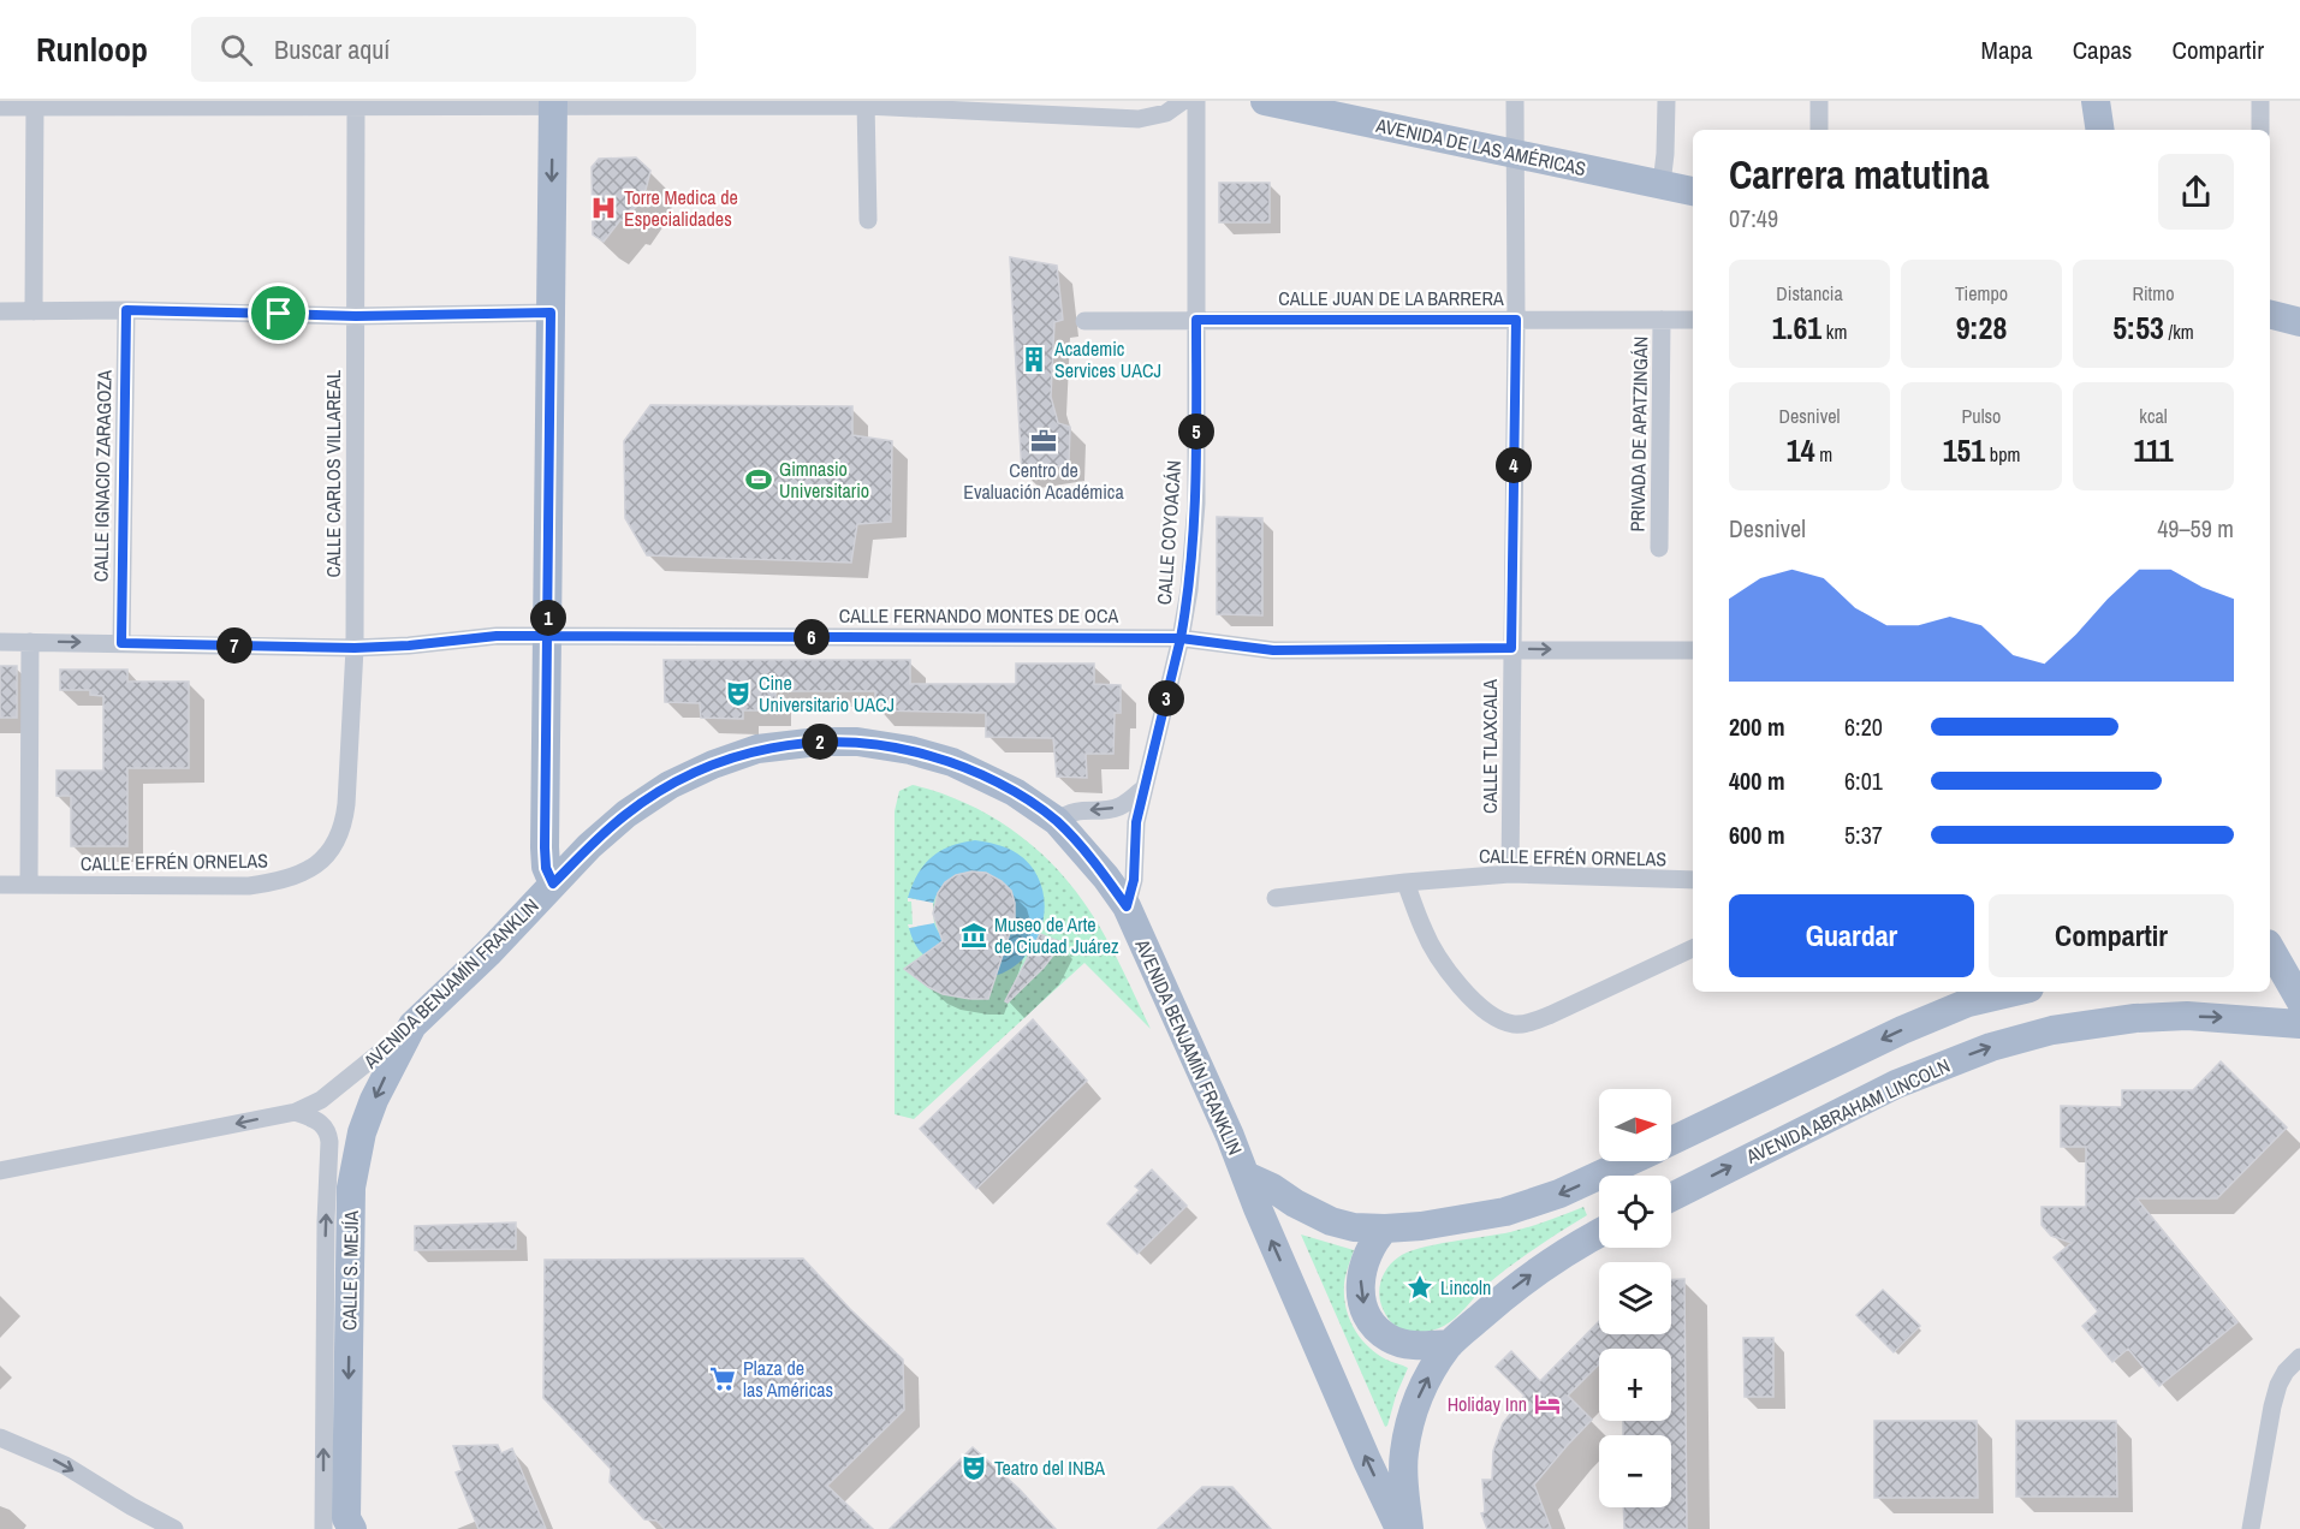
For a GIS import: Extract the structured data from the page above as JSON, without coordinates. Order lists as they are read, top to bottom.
{
  "streets": {
    "main road": [
      "AVENIDA DE LAS AMÉRICAS",
      "AVENIDA BENJAMÍN FRANKLIN",
      "AVENIDA ABRAHAM LINCOLN",
      "CALLE S. MEJÍA"
    ],
    "street": [
      "CALLE JUAN DE LA BARRERA",
      "PRIVADA DE APATZINGÁN",
      "CALLE CARLOS VILLAREAL",
      "CALLE IGNACIO ZARAGOZA",
      "CALLE COYOACÁN",
      "CALLE FERNANDO MONTES DE OCA",
      "CALLE TLAXCALA",
      "CALLE EFRÉN ORNELAS"
    ]
  },
  "crossings": [
    ["AVENIDA DE LAS AMÉRICAS", "CALLE TLAXCALA"],
    ["CALLE JUAN DE LA BARRERA", "PRIVADA DE APATZINGÁN"],
    ["CALLE JUAN DE LA BARRERA", "CALLE COYOACÁN"],
    ["CALLE JUAN DE LA BARRERA", "CALLE TLAXCALA"],
    ["CALLE CARLOS VILLAREAL", "CALLE FERNANDO MONTES DE OCA"],
    ["CALLE CARLOS VILLAREAL", "CALLE EFRÉN ORNELAS"],
    ["CALLE IGNACIO ZARAGOZA", "CALLE FERNANDO MONTES DE OCA"],
    ["CALLE COYOACÁN", "CALLE FERNANDO MONTES DE OCA"],
    ["CALLE COYOACÁN", "AVENIDA BENJAMÍN FRANKLIN"],
    ["CALLE FERNANDO MONTES DE OCA", "CALLE TLAXCALA"],
    ["CALLE TLAXCALA", "CALLE EFRÉN ORNELAS"],
    ["AVENIDA BENJAMÍN FRANKLIN", "CALLE S. MEJÍA"]
  ],
  "one_way": ["CALLE S. MEJÍA"],
  "places": {
    "hospital": ["Torre Medica de Especialidades"],
    "building": ["Academic Services UACJ"],
    "office": ["Centro de Evaluación Académica"],
    "sports": ["Gimnasio Universitario"],
    "theatre": ["Cine Universitario UACJ", "Teatro del INBA"],
    "museum": ["Museo de Arte de Ciudad Juárez"],
    "place": ["Lincoln"],
    "supermarket": ["Plaza de las Américas"],
    "hotel": ["Holiday Inn"]
  },
  "north": "right",
  "page": {
    "header": "Runloop",
    "search": "Buscar aquí",
    "nav": ["Mapa", "Capas", "Compartir"],
    "heading": ["Carrera matutina", "07:49"],
    "stats": [
      ["Distancia", "1.61 km"],
      ["Tiempo", "9:28"],
      ["Ritmo", "5:53 /km"],
      ["Desnivel", "14 m"],
      ["Pulso", "151 bpm"],
      ["kcal", "111"]
    ],
    "pins": [
      "5",
      "4",
      "1",
      "6",
      "7",
      "3",
      "2"
    ],
    "chart": ["Desnivel", "49–59 m"],
    "list": [
      {
        "name": "200 m",
        "note": "6:20"
      },
      {
        "name": "400 m",
        "note": "6:01"
      },
      {
        "name": "600 m",
        "note": "5:37"
      }
    ],
    "buttons": ["Guardar", "Compartir"],
    "map_buttons": ["+", "−"]
  }
}
